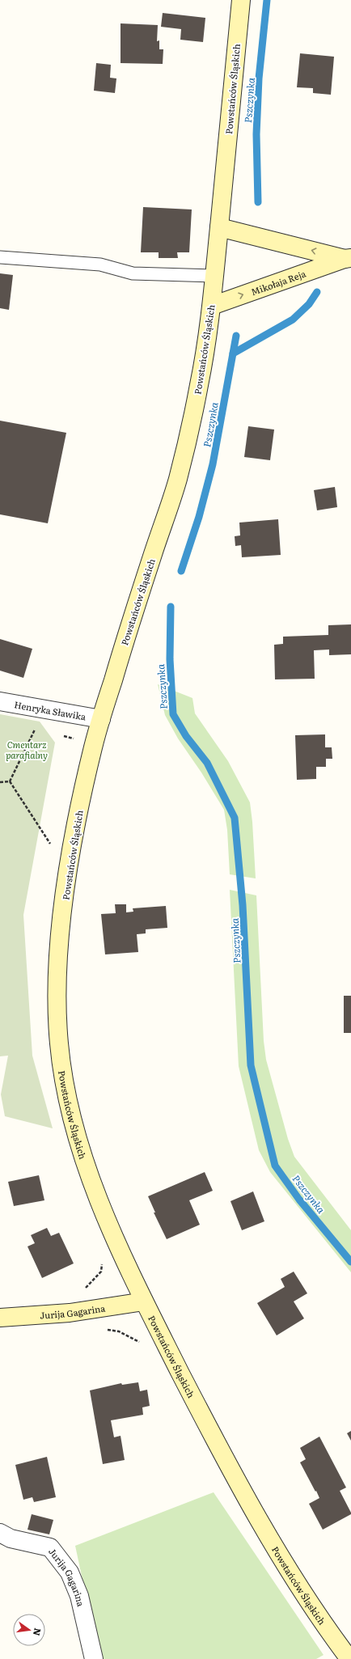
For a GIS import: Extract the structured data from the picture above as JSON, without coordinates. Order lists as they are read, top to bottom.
{
  "streets": {
    "street": [
      "Powstańców Śląskich",
      "Mikołaja Reja",
      "Henryka Sławika",
      "Jurija Gagarina"
    ]
  },
  "crossings": [
    ["Powstańców Śląskich", "Mikołaja Reja"],
    ["Powstańców Śląskich", "Henryka Sławika"],
    ["Powstańców Śląskich", "Jurija Gagarina"]
  ],
  "water": ["Pszczynka"],
  "parks": ["Cmentarz parafialny"],
  "north": "right"
}
